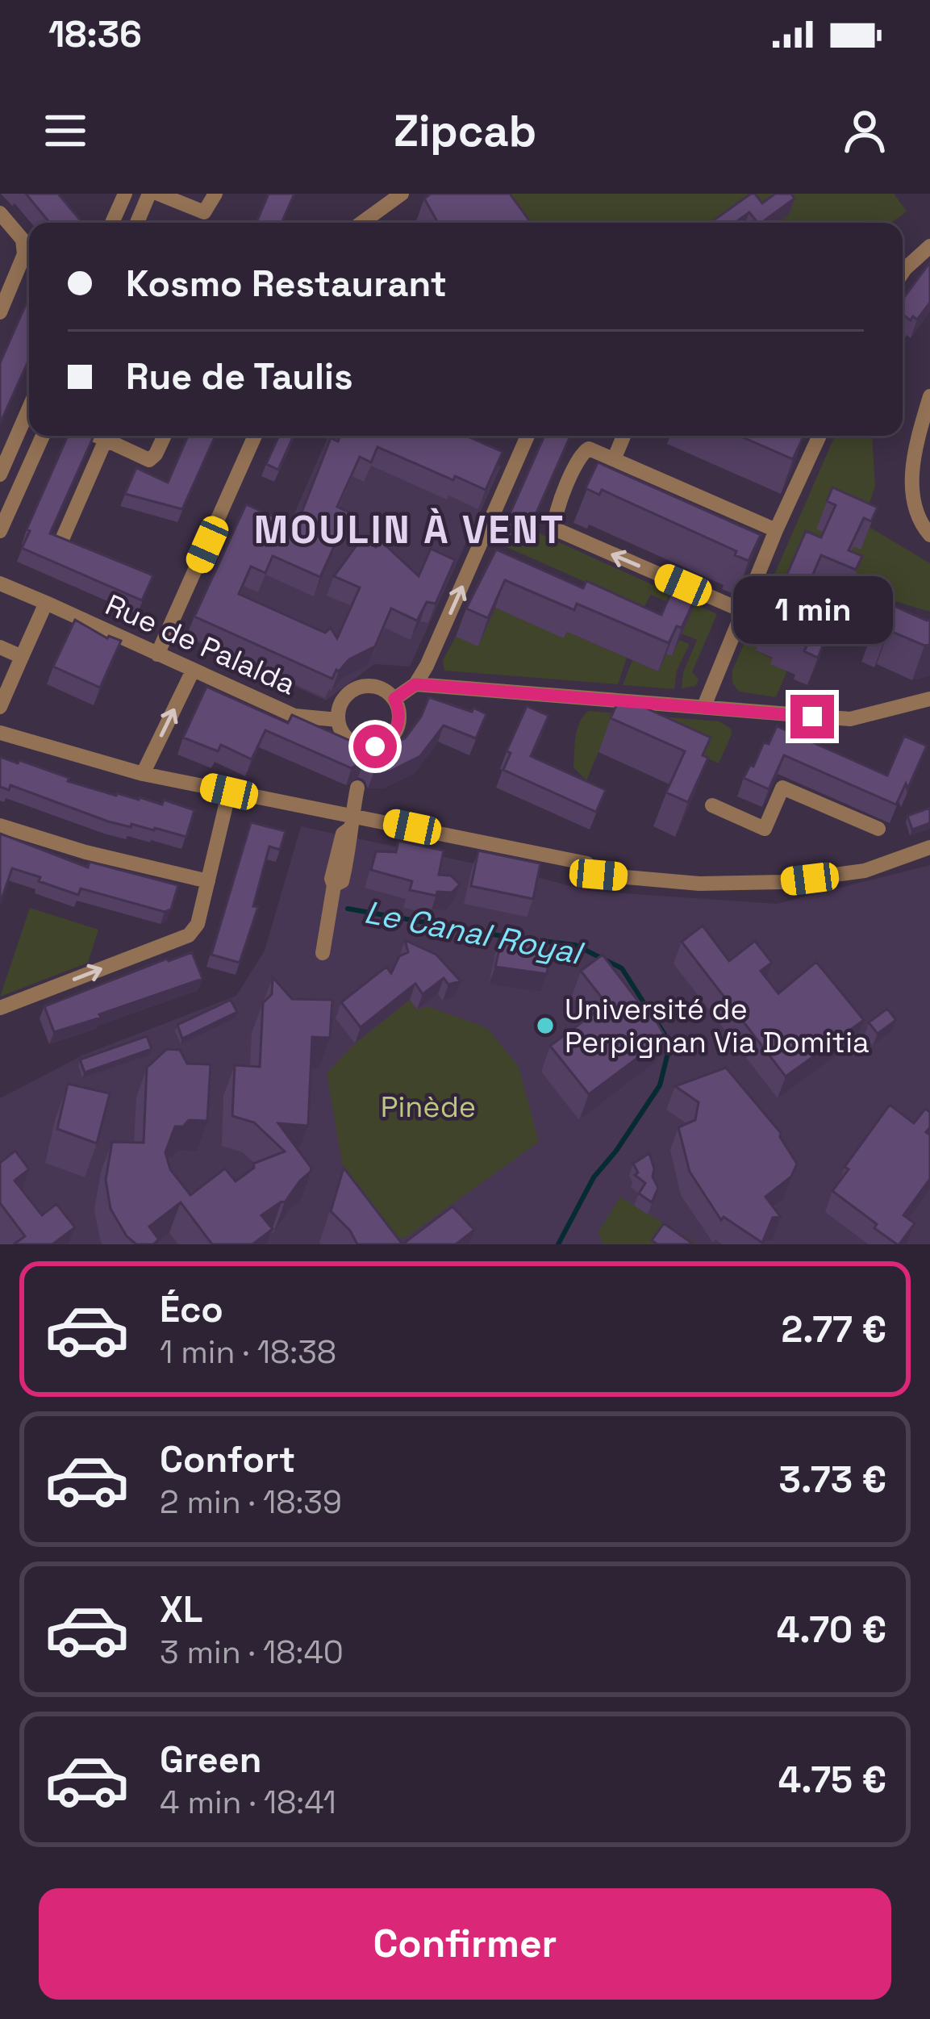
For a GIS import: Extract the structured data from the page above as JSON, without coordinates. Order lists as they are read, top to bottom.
{
  "streets": {
    "street": ["Rue de Palalda"]
  },
  "districts": ["MOULIN À VENT"],
  "water": ["Le Canal Royal"],
  "parks": ["Pinède"],
  "places": ["Université de Perpignan Via Domitia"],
  "page": {
    "status": "18:36",
    "header": "Zipcab",
    "banner": ["Kosmo Restaurant", "Rue de Taulis"],
    "bubble": "1 min",
    "list": [
      {
        "name": "Éco",
        "note": "1 min · 18:38",
        "value": "2.77 €"
      },
      {
        "name": "Confort",
        "note": "2 min · 18:39",
        "value": "3.73 €"
      },
      {
        "name": "XL",
        "note": "3 min · 18:40",
        "value": "4.70 €"
      },
      {
        "name": "Green",
        "note": "4 min · 18:41",
        "value": "4.75 €"
      }
    ],
    "buttons": "Confirmer"
  }
}
